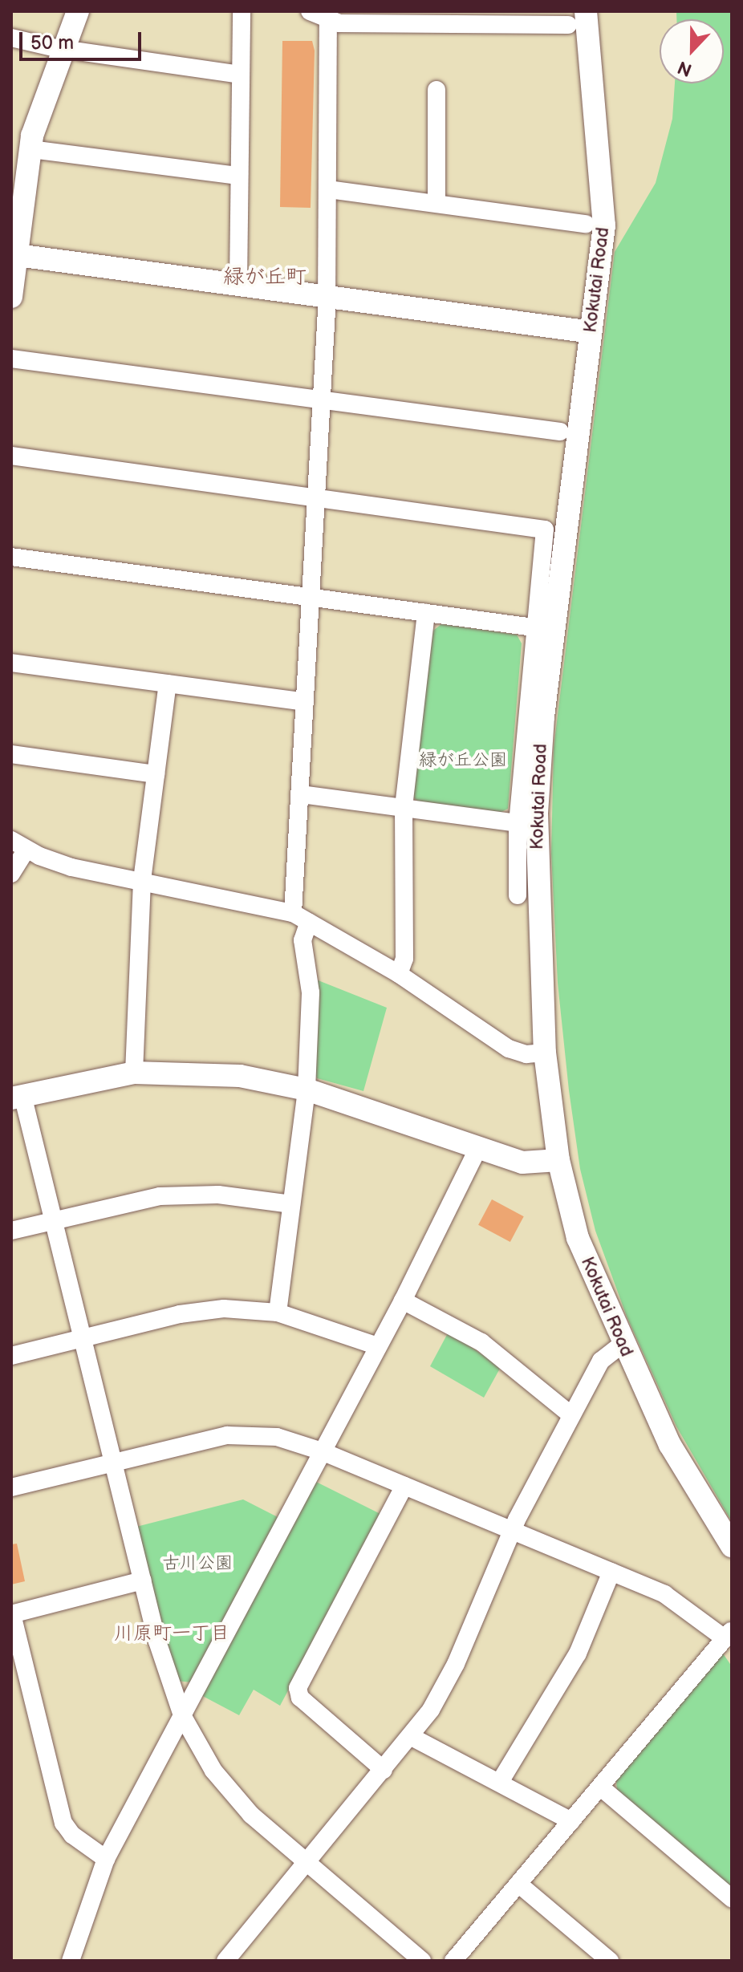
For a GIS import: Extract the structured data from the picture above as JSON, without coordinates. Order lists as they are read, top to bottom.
{
  "streets": {
    "street": ["Kokutai Road"]
  },
  "districts": ["緑が丘町", "川原町一丁目"],
  "parks": ["緑が丘公園", "古川公園"],
  "scale_bar": "50 m",
  "north": "bottom"
}
